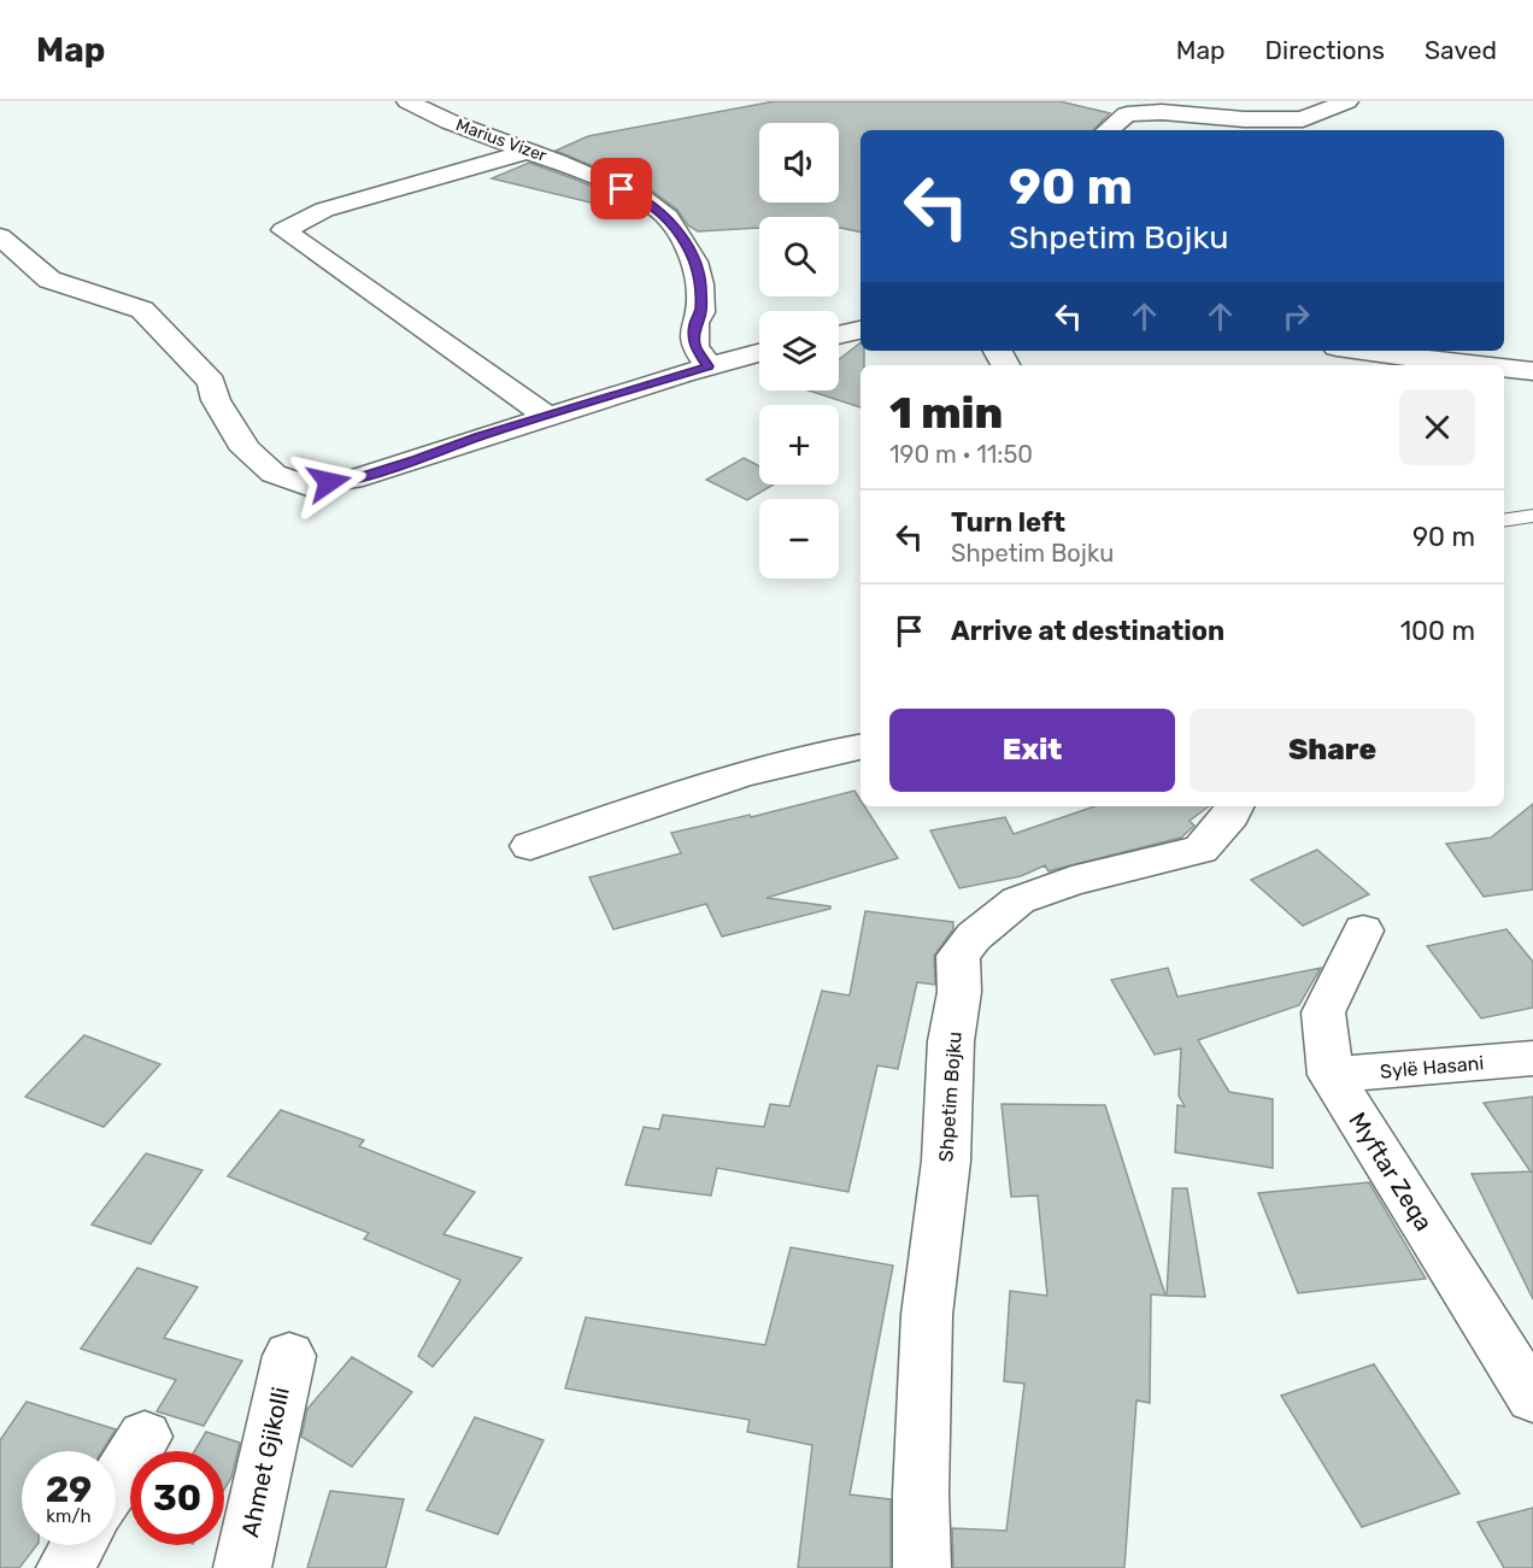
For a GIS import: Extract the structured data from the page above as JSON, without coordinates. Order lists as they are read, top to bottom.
{
  "streets": {
    "street": [
      "Marius Vizer",
      "Sylë Hasani",
      "Shpetim Bojku",
      "Myftar Zeqa",
      "Ahmet Gjikolli"
    ]
  },
  "crossings": [
    ["Sylë Hasani", "Myftar Zeqa"]
  ],
  "page": {
    "header": "Map",
    "nav": ["Map", "Directions", "Saved"],
    "map_buttons": ["+", "−"],
    "turn": ["90 m", "Shpetim Bojku"],
    "heading": ["1 min", "190 m · 11:50"],
    "list": [
      {
        "name": "Turn left",
        "note": "Shpetim Bojku",
        "value": "90 m"
      },
      {
        "name": "Arrive at destination",
        "value": "100 m"
      }
    ],
    "buttons": ["Exit", "Share"],
    "speed": "29 km/h",
    "limit": "30"
  }
}
